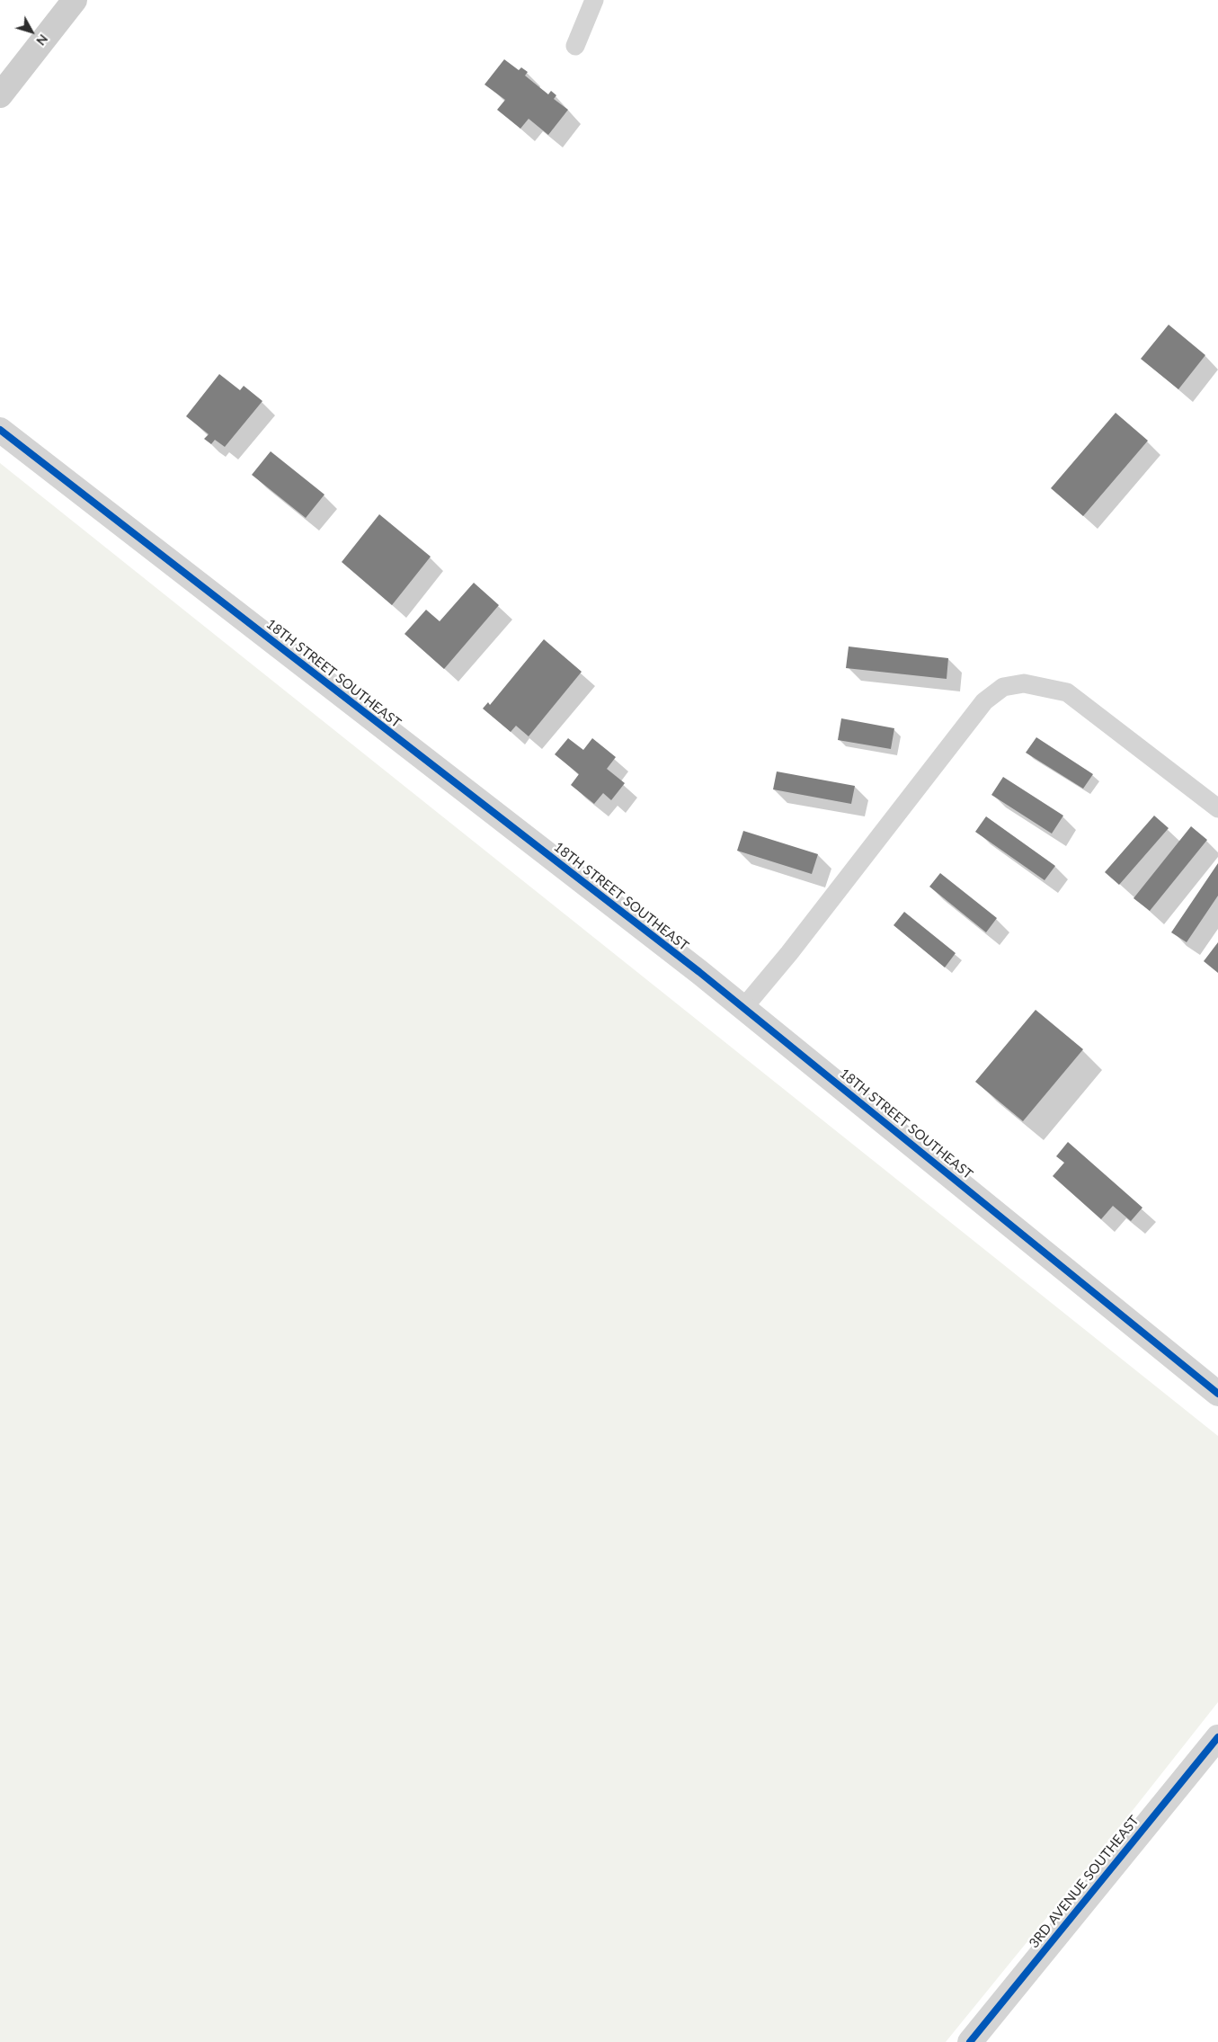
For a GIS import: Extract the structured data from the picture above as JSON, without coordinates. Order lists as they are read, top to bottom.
{
  "streets": {
    "street": ["18TH STREET SOUTHEAST", "3RD AVENUE SOUTHEAST"]
  },
  "north": "bottom right"
}
